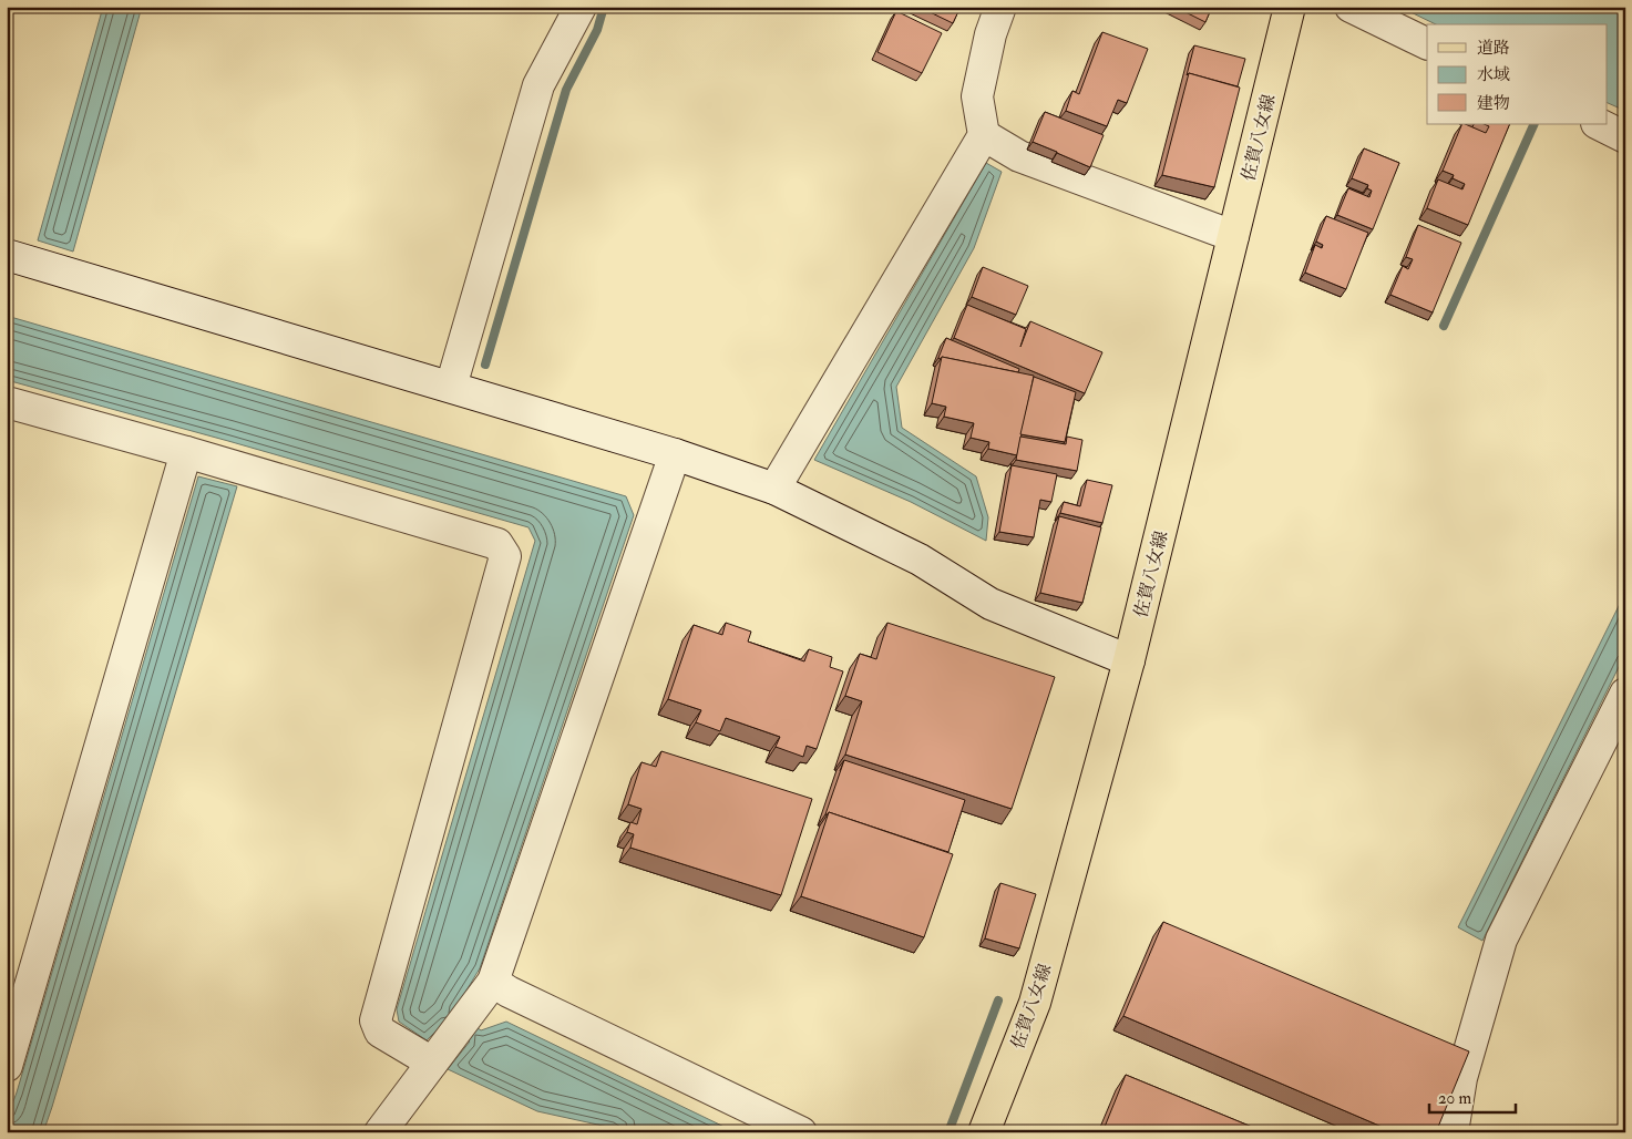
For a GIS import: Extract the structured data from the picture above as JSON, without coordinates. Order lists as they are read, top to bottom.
{
  "streets": {
    "main road": ["佐賀八女線"]
  },
  "legend": ["道路", "水域", "建物"],
  "scale_bar": "20 m"
}
